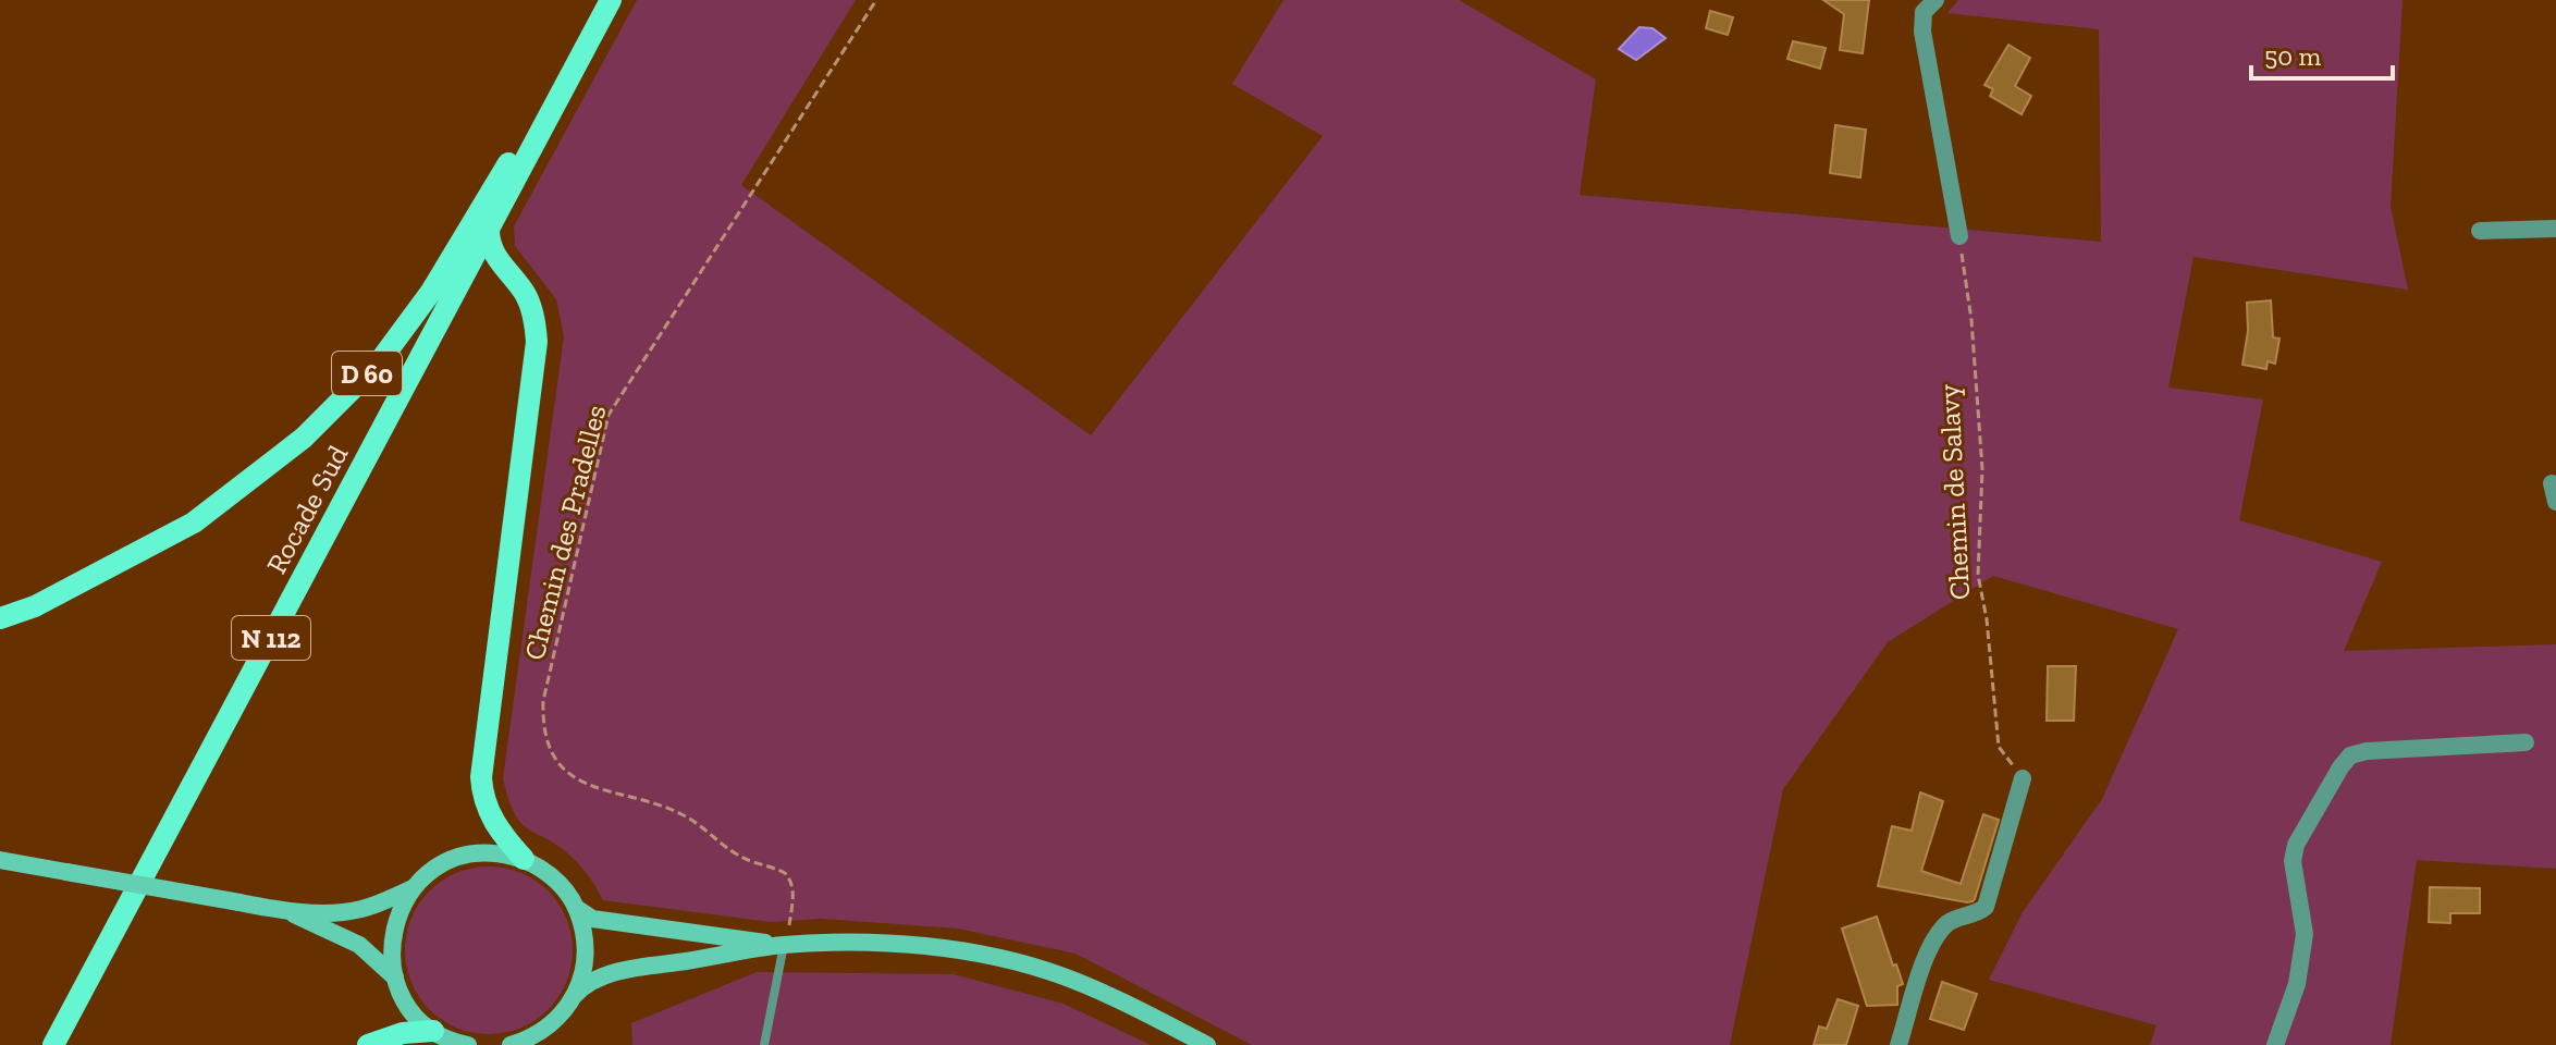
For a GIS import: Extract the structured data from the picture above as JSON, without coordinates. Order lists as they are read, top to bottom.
{
  "streets": {
    "main road": ["D 60", "Rocade Sud", "N 112"],
    "path": ["Chemin de Salavy", "Chemin des Pradelles"]
  },
  "crossings": [
    ["D 60", "Rocade Sud"]
  ],
  "scale_bar": "50 m"
}
